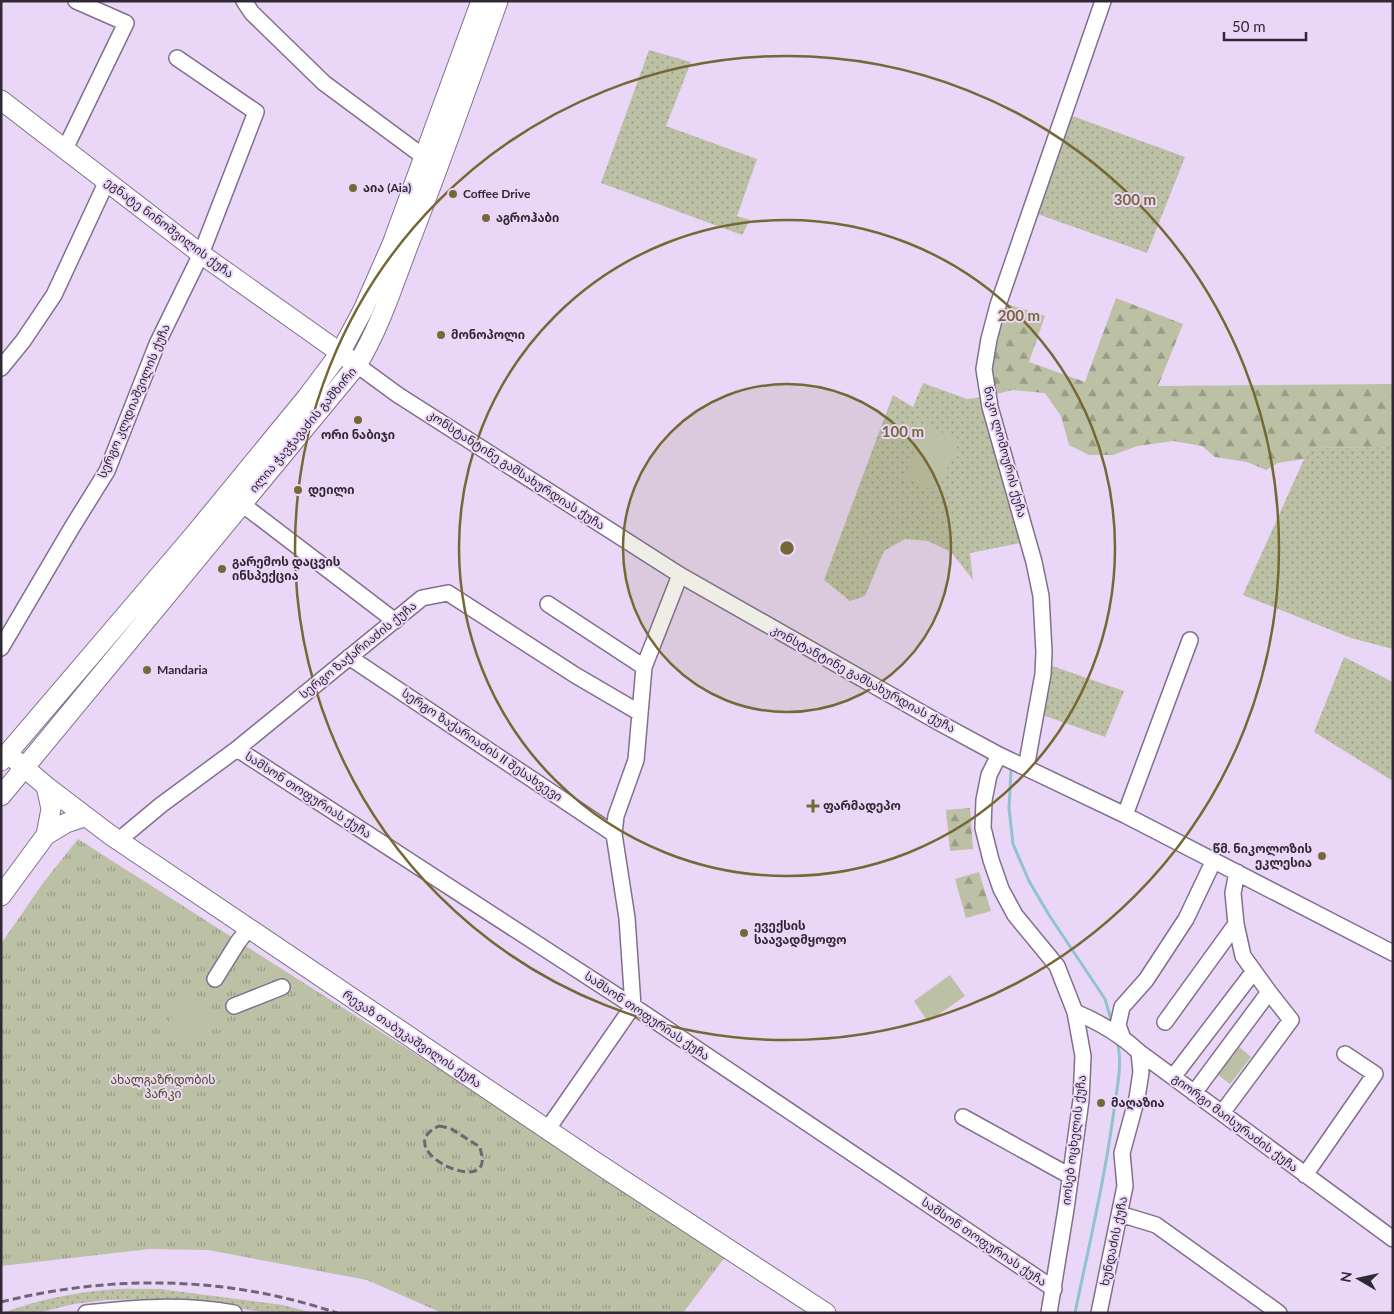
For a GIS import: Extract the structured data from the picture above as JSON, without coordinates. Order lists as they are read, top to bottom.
{
  "streets": {
    "main road": ["ეგნატე ნინოშვილის ქუჩა", "ილია ჭავჭავაძის გამზირი", "რევაზ თაბუკაშვილის ქუჩა"],
    "street": [
      "სერგო კლდიაშვილის ქუჩა",
      "ნიკო ლომოურის ქუჩა",
      "კონსტანტინე გამსახურდიას ქუჩა",
      "სერგო ზაქარიაძის ქუჩა",
      "სერგო ზაქარიაძის II შესახვევი",
      "სამსონ თოფურიას ქუჩა",
      "გიორგი მაისურაძის ქუჩა",
      "იოსებ ოცხელის ქუჩა",
      "ხუნდაძის ქუჩა"
    ]
  },
  "crossings": [
    ["ეგნატე ნინოშვილის ქუჩა", "სერგო კლდიაშვილის ქუჩა"],
    ["ეგნატე ნინოშვილის ქუჩა", "ილია ჭავჭავაძის გამზირი"],
    ["ეგნატე ნინოშვილის ქუჩა", "კონსტანტინე გამსახურდიას ქუჩა"],
    ["ილია ჭავჭავაძის გამზირი", "კონსტანტინე გამსახურდიას ქუჩა"],
    ["ილია ჭავჭავაძის გამზირი", "რევაზ თაბუკაშვილის ქუჩა"],
    ["ნიკო ლომოურის ქუჩა", "კონსტანტინე გამსახურდიას ქუჩა"],
    ["კონსტანტინე გამსახურდიას ქუჩა", "იოსებ ოცხელის ქუჩა"],
    ["სერგო ზაქარიაძის ქუჩა", "სერგო ზაქარიაძის II შესახვევი"],
    ["სერგო ზაქარიაძის ქუჩა", "სამსონ თოფურიას ქუჩა"],
    ["სერგო ზაქარიაძის ქუჩა", "რევაზ თაბუკაშვილის ქუჩა"],
    ["სამსონ თოფურიას ქუჩა", "იოსებ ოცხელის ქუჩა"],
    ["გიორგი მაისურაძის ქუჩა", "იოსებ ოცხელის ქუჩა"],
    ["გიორგი მაისურაძის ქუჩა", "ხუნდაძის ქუჩა"]
  ],
  "parks": ["ახალგაზრდობის პარკი"],
  "places": {
    "other": [
      "აია (Aia)",
      "Coffee Drive",
      "აგროჰაბი",
      "მონოპოლი",
      "ორი ნაბიჯი",
      "დეილი",
      "გარემოს დაცვის ინსპექცია",
      "Mandaria",
      "წმ. ნიკოლოზის ეკლესია",
      "ევექსის საავადმყოფო",
      "მაღაზია"
    ],
    "health": ["ფარმადეპო"]
  },
  "scale_bar": "50 m",
  "north": "left",
  "rings": ["300 m", "200 m", "100 m"]
}
